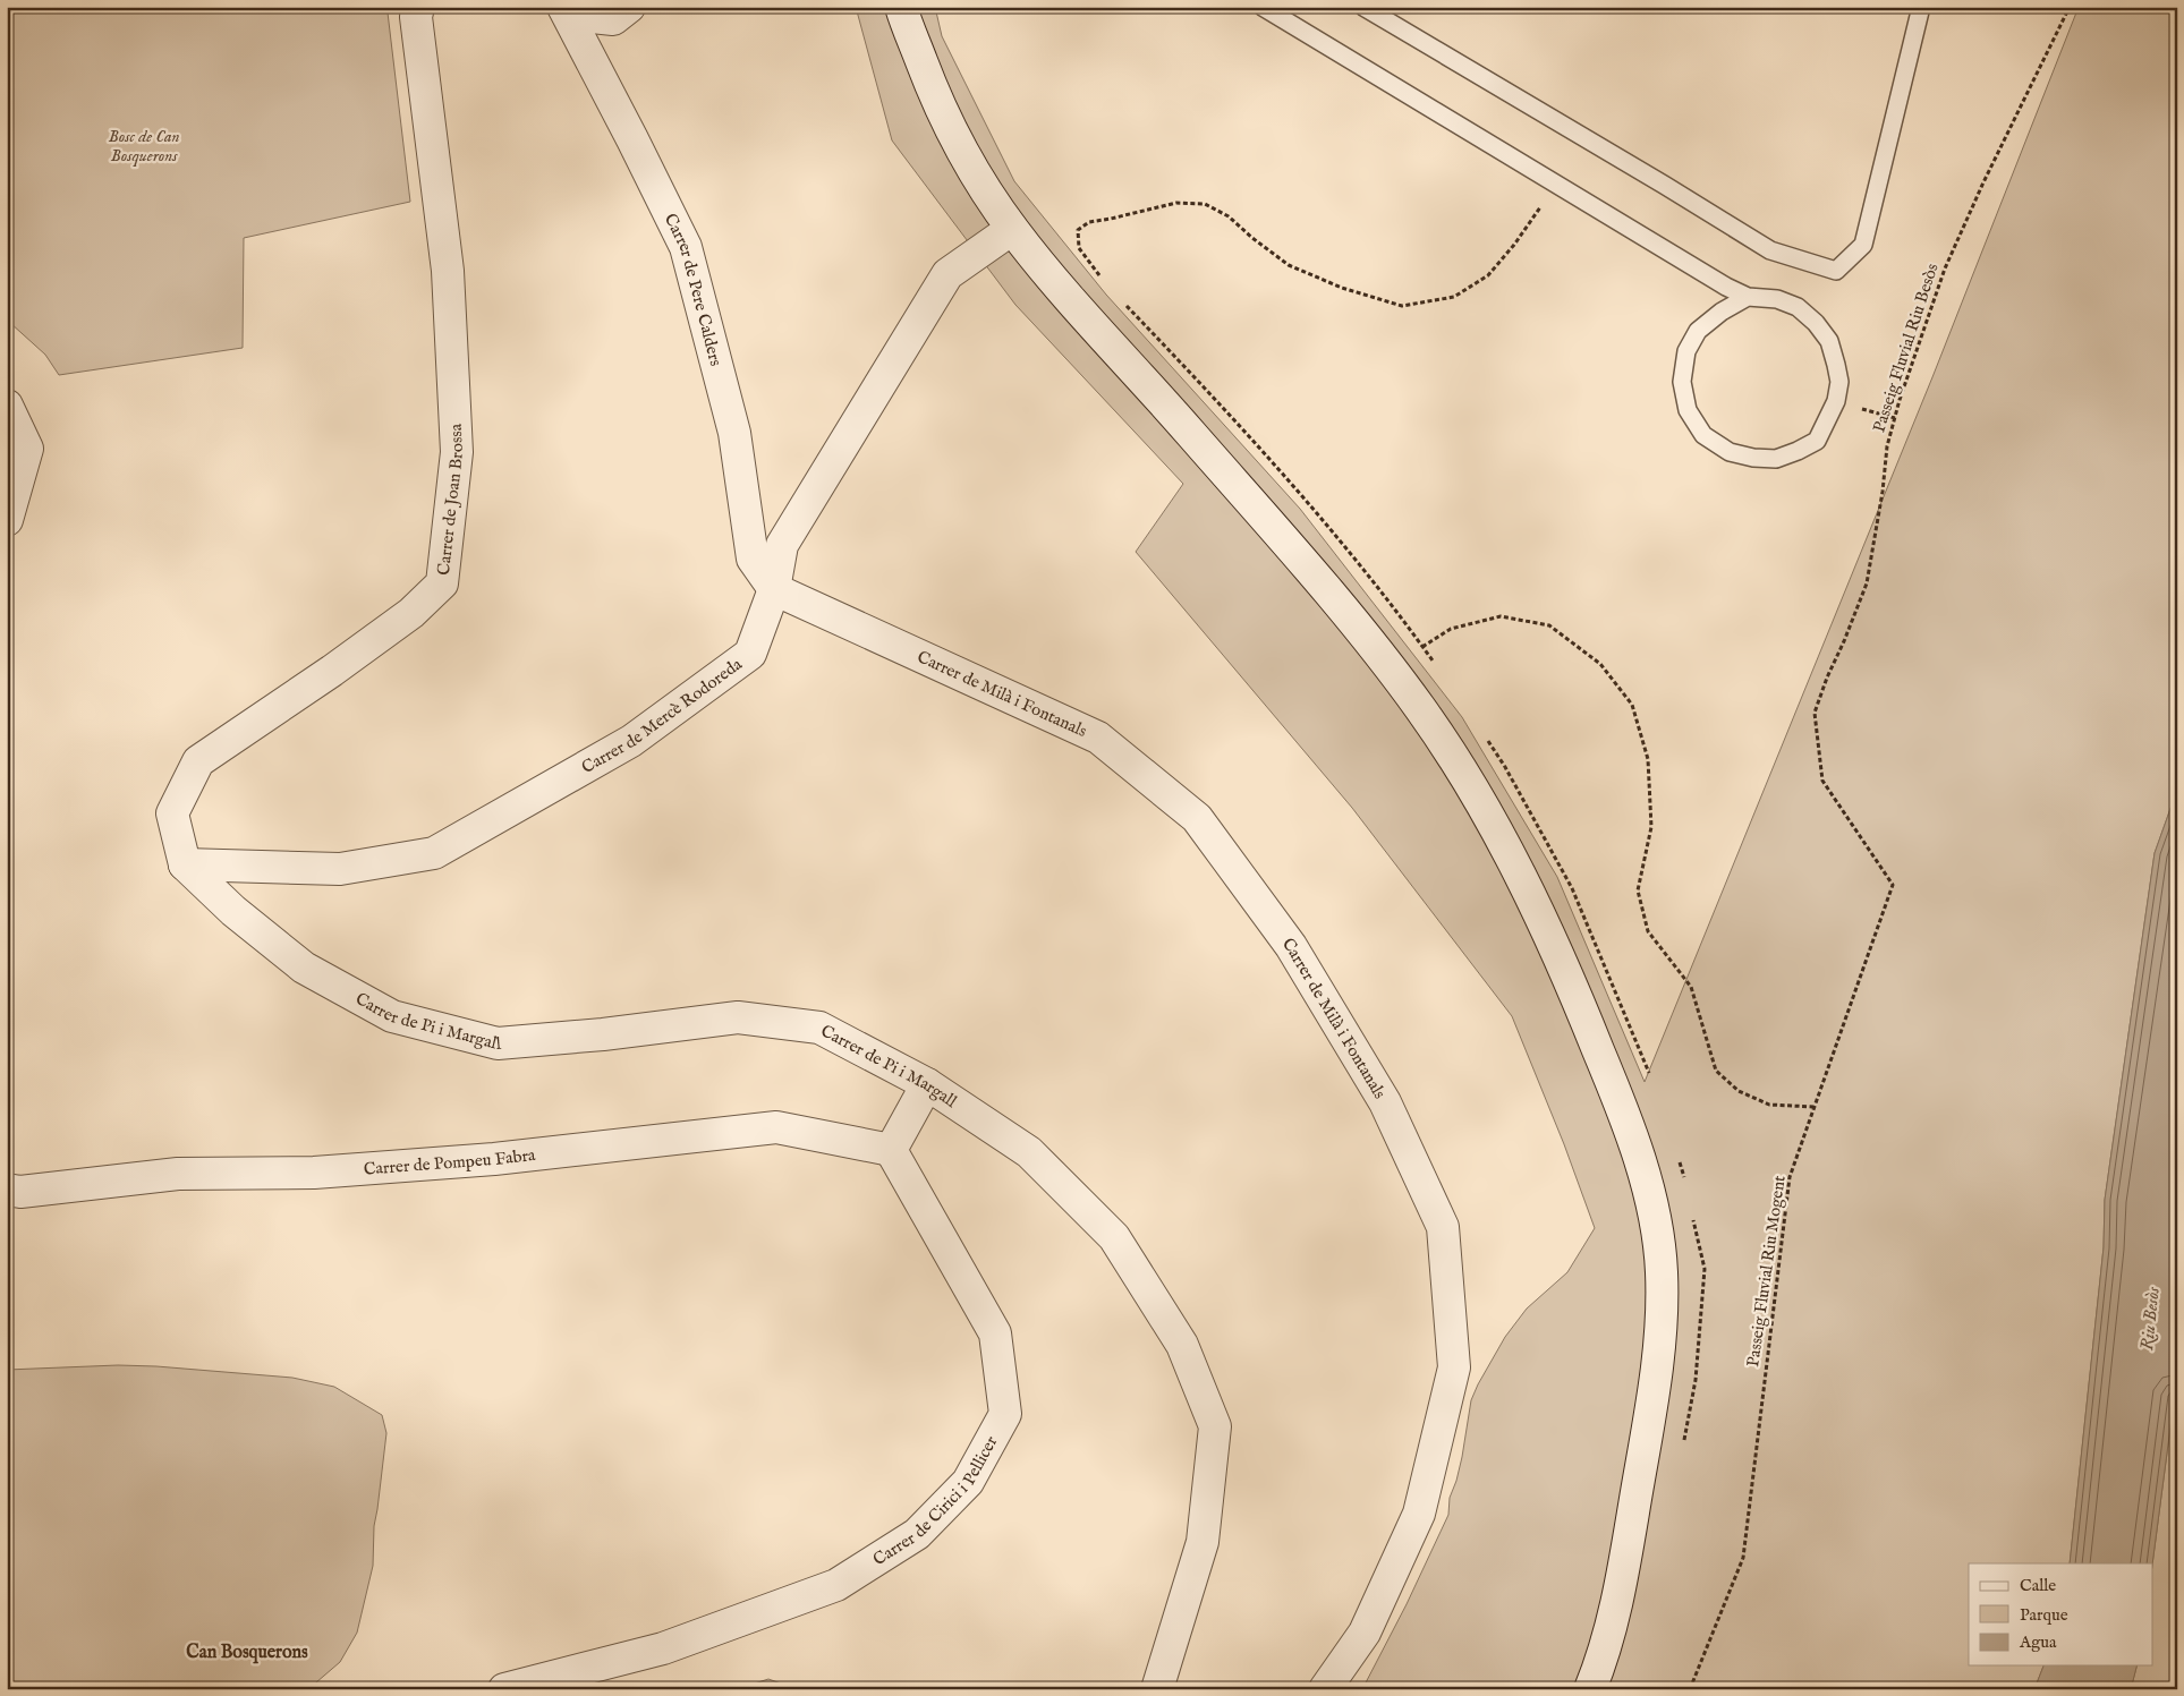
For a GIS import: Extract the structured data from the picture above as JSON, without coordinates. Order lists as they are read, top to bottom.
{
  "streets": {
    "street": [
      "Carrer de Pere Calders",
      "Carrer de Joan Brossa",
      "Carrer de Milà i Fontanals",
      "Carrer de Mercè Rodoreda",
      "Carrer de Pi i Margall",
      "Carrer de Pompeu Fabra",
      "Carrer de Cirici i Pellicer"
    ],
    "path": ["Passeig Fluvial Riu Besòs", "Passeig Fluvial Riu Mogent"]
  },
  "crossings": [
    ["Carrer de Pere Calders", "Carrer de Milà i Fontanals"],
    ["Carrer de Pere Calders", "Carrer de Mercè Rodoreda"],
    ["Passeig Fluvial Riu Besòs", "Passeig Fluvial Riu Mogent"],
    ["Carrer de Joan Brossa", "Carrer de Mercè Rodoreda"],
    ["Carrer de Joan Brossa", "Carrer de Pi i Margall"],
    ["Carrer de Milà i Fontanals", "Carrer de Mercè Rodoreda"],
    ["Carrer de Mercè Rodoreda", "Carrer de Pi i Margall"],
    ["Carrer de Pompeu Fabra", "Carrer de Cirici i Pellicer"]
  ],
  "districts": ["Can Bosquerons"],
  "water": ["Riu Besòs"],
  "parks": ["Bosc de Can Bosquerons"],
  "legend": ["Calle", "Parque", "Agua"]
}
